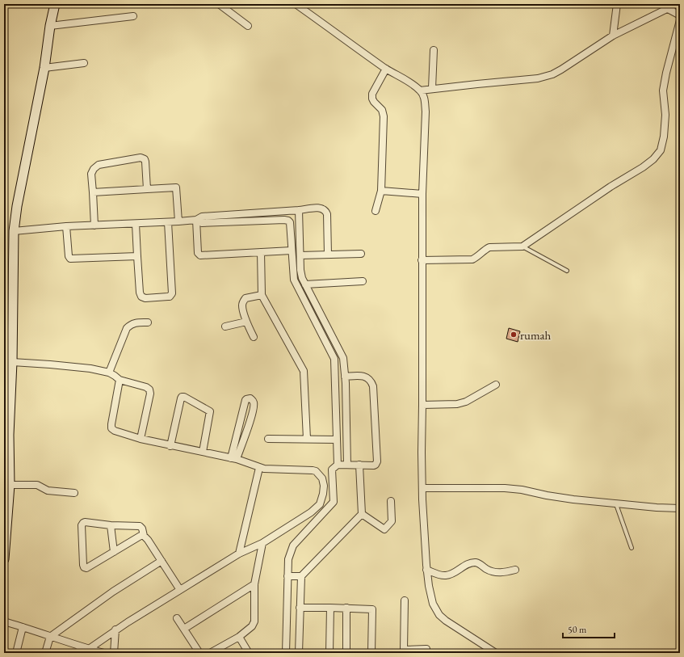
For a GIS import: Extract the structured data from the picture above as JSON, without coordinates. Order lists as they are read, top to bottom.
{
  "places": ["rumah"],
  "scale_bar": "50 m"
}
